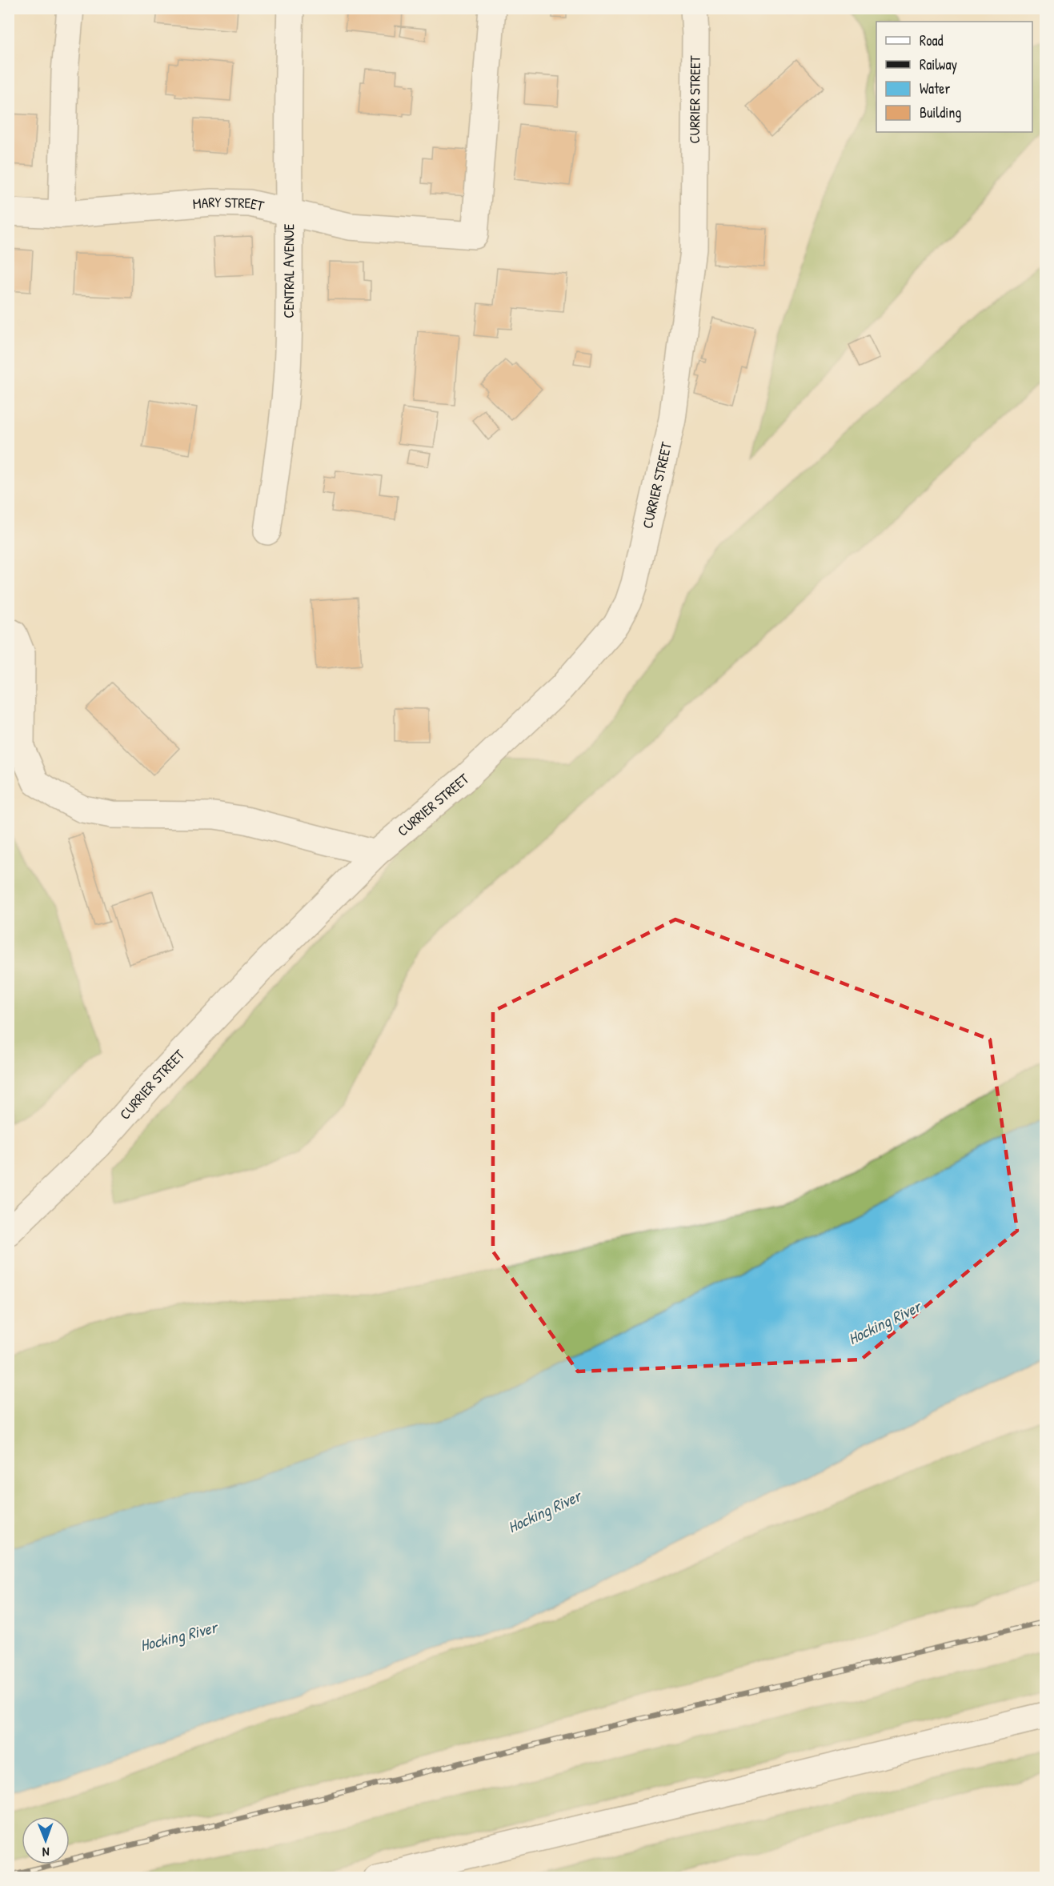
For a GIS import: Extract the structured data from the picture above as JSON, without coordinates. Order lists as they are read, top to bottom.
{
  "streets": {
    "street": ["CURRIER STREET", "MARY STREET", "CENTRAL AVENUE"]
  },
  "crossings": [
    ["MARY STREET", "CENTRAL AVENUE"]
  ],
  "water": ["Hocking River"],
  "legend": [
    "Road",
    "Railway",
    "Water",
    "Building"
  ],
  "north": "bottom"
}
